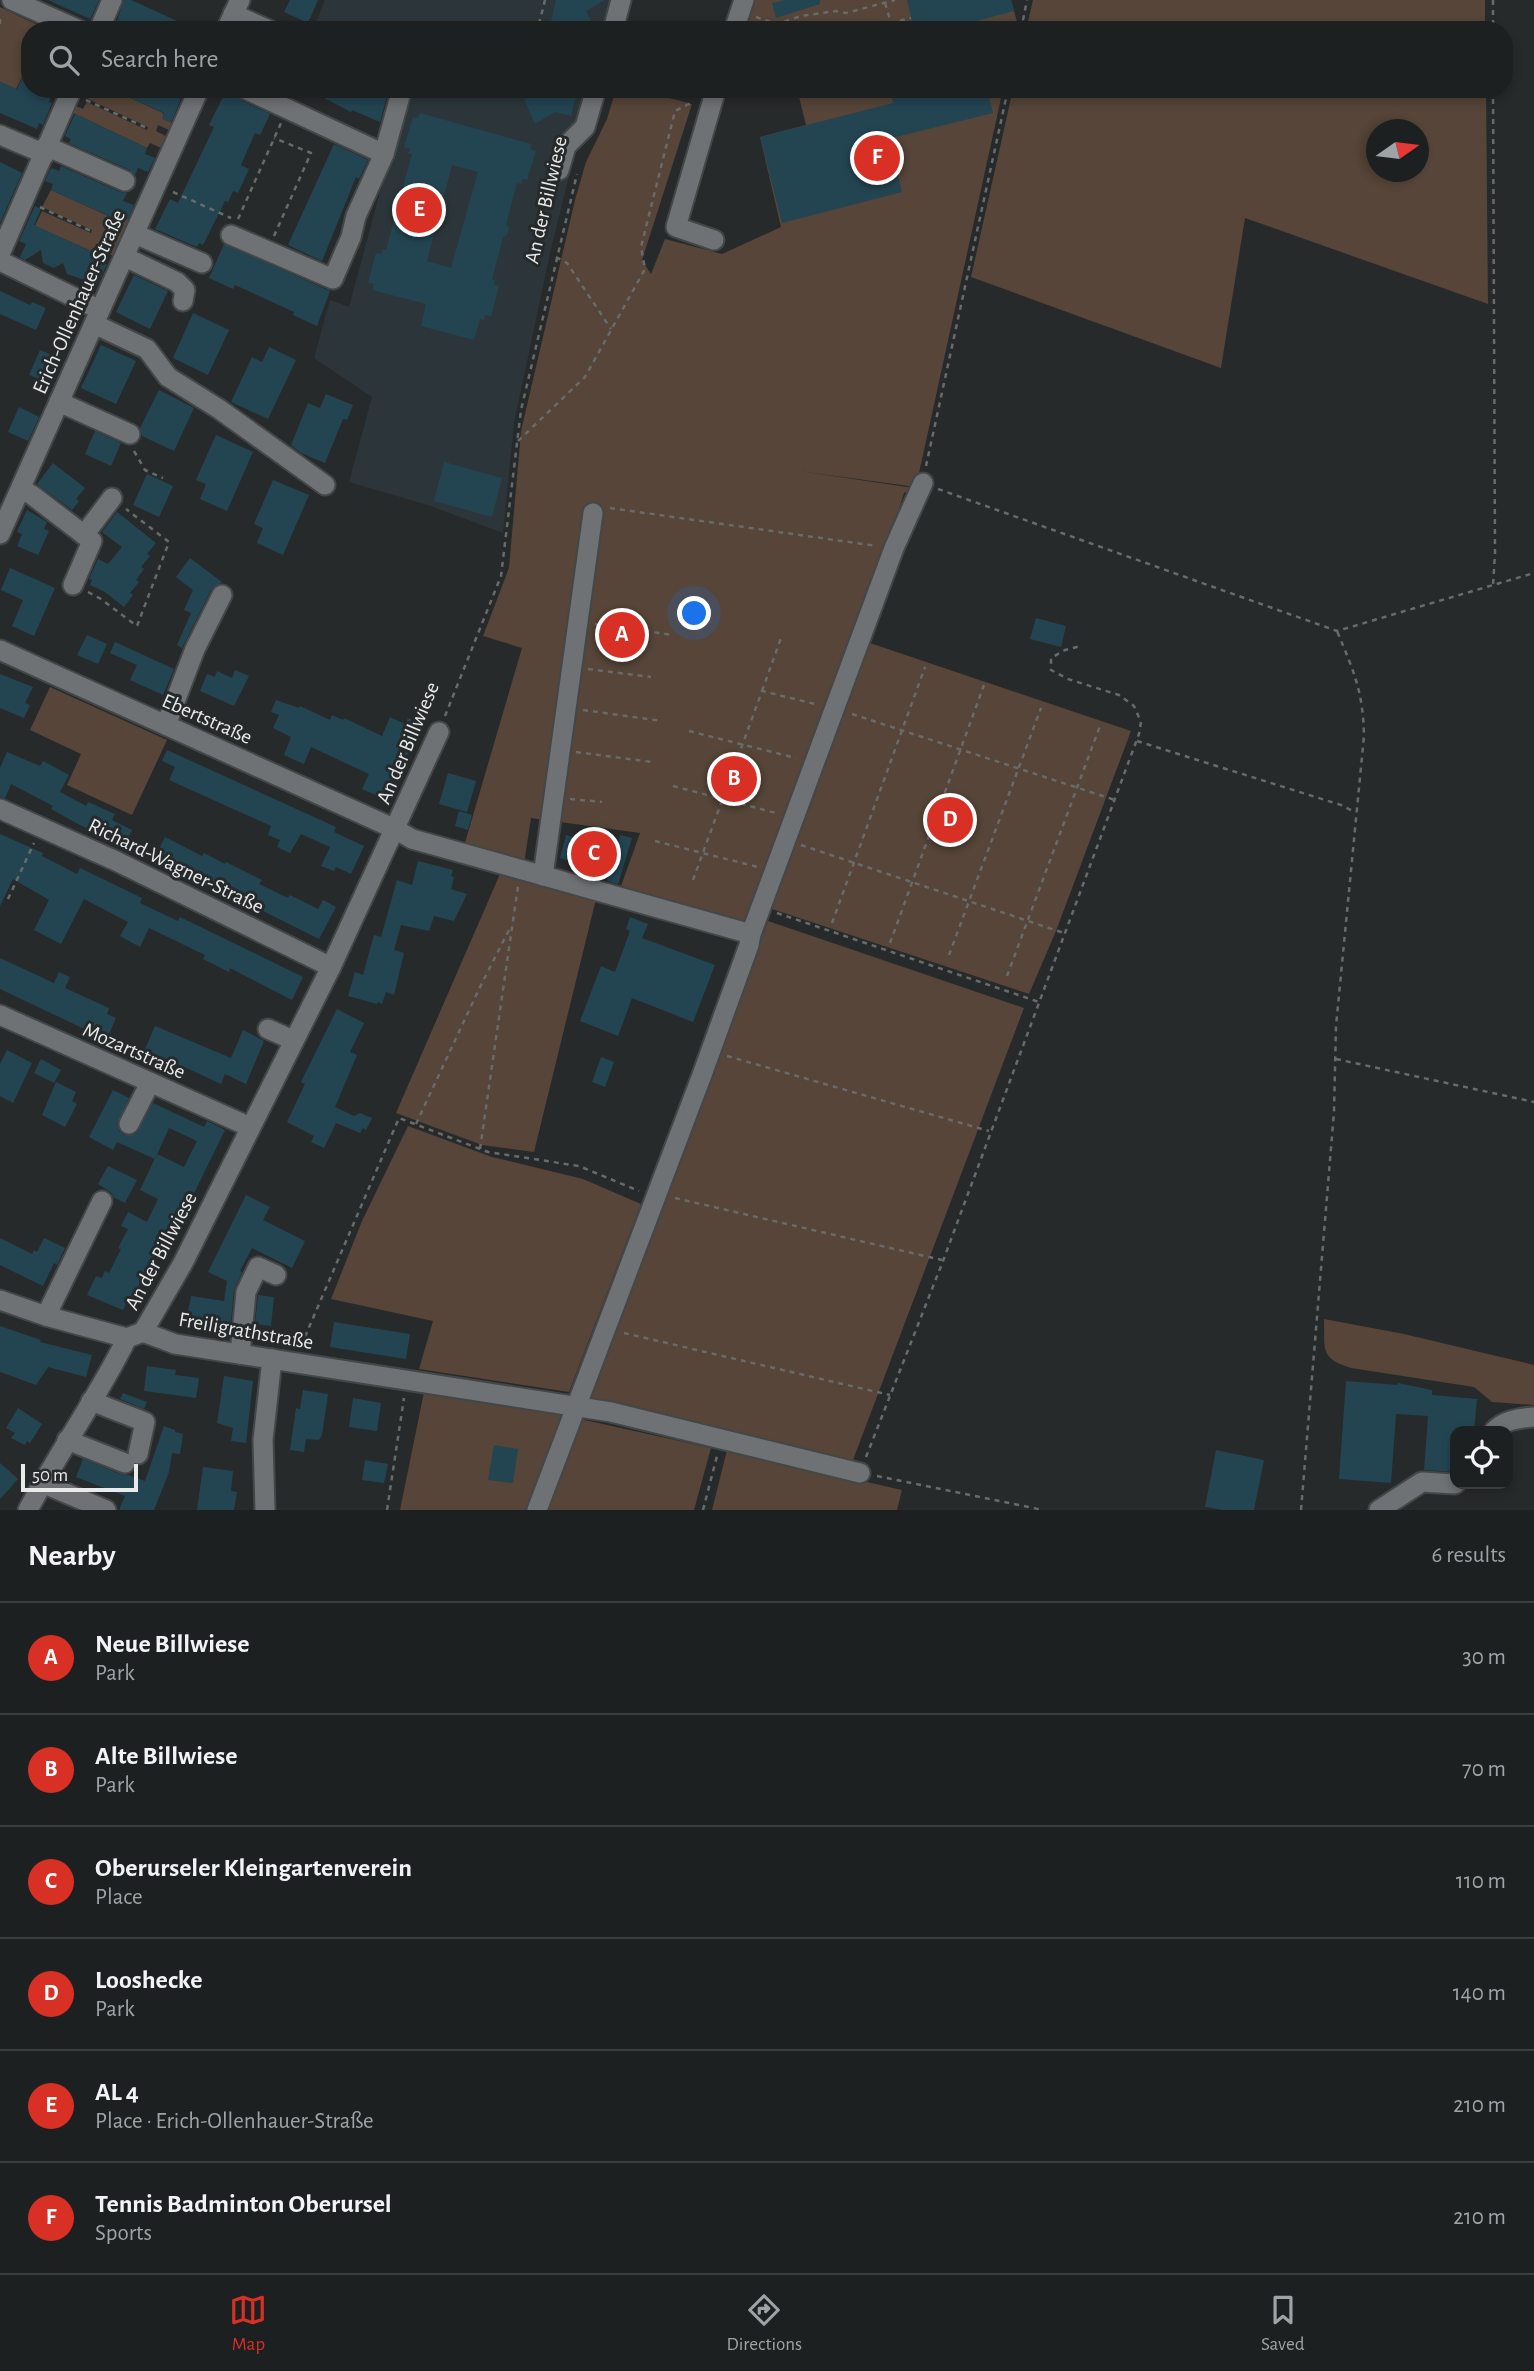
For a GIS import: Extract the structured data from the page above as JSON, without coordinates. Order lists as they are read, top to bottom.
{
  "streets": {
    "street": [
      "An der Billwiese",
      "Erich-Ollenhauer-Straße",
      "Ebertstraße",
      "Richard-Wagner-Straße",
      "Mozartstraße",
      "Freiligrathstraße"
    ]
  },
  "crossings": [
    ["An der Billwiese", "Ebertstraße"],
    ["An der Billwiese", "Richard-Wagner-Straße"],
    ["An der Billwiese", "Mozartstraße"],
    ["An der Billwiese", "Freiligrathstraße"]
  ],
  "scale_bar": "50 m",
  "north": "right",
  "page": {
    "search": "Search here",
    "pins": [
      "F",
      "E",
      "A",
      "B",
      "D",
      "C"
    ],
    "scale": "50 m",
    "heading": ["Nearby", "6 results"],
    "list": [
      {
        "mark": "A",
        "name": "Neue Billwiese",
        "note": "Park",
        "value": "30 m"
      },
      {
        "mark": "B",
        "name": "Alte Billwiese",
        "note": "Park",
        "value": "70 m"
      },
      {
        "mark": "C",
        "name": "Oberurseler Kleingartenverein",
        "note": "Place",
        "value": "110 m"
      },
      {
        "mark": "D",
        "name": "Looshecke",
        "note": "Park",
        "value": "140 m"
      },
      {
        "mark": "E",
        "name": "AL 4",
        "note": "Place · Erich-Ollenhauer-Straße",
        "value": "210 m"
      },
      {
        "mark": "F",
        "name": "Tennis Badminton Oberursel",
        "note": "Sports",
        "value": "210 m"
      }
    ],
    "nav": ["Map", "Directions", "Saved"]
  }
}
